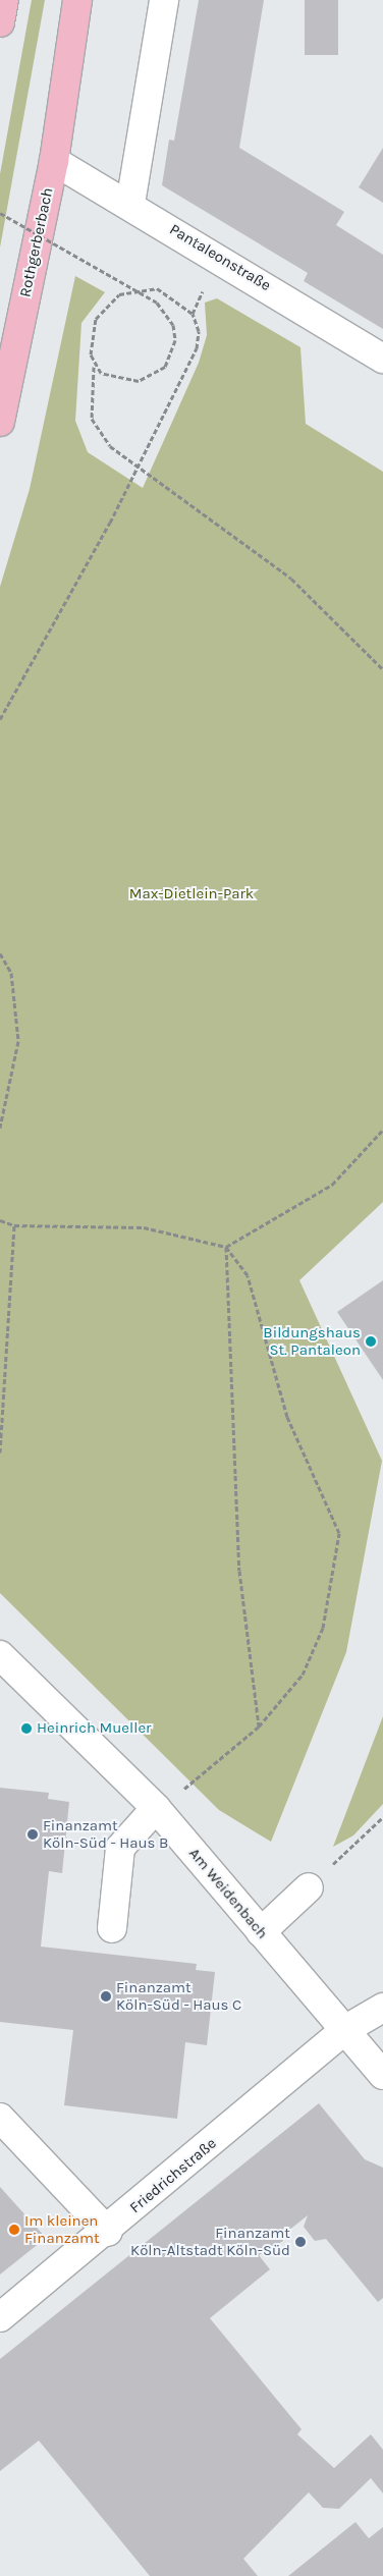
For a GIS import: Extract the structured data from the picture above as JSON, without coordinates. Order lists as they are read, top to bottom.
{
  "streets": {
    "main road": ["Rothgerberbach"],
    "street": ["Pantaleonstraße", "Am Weidenbach", "Friedrichstraße"]
  },
  "crossings": [
    ["Rothgerberbach", "Pantaleonstraße"],
    ["Am Weidenbach", "Friedrichstraße"]
  ],
  "parks": ["Max-Dietlein-Park"],
  "places": [
    "Bildungshaus St. Pantaleon",
    "Heinrich Mueller",
    "Finanzamt Köln-Süd - Haus B",
    "Finanzamt Köln-Süd - Haus C",
    "Im kleinen Finanzamt",
    "Finanzamt Köln-Altstadt Köln-Süd"
  ]
}
